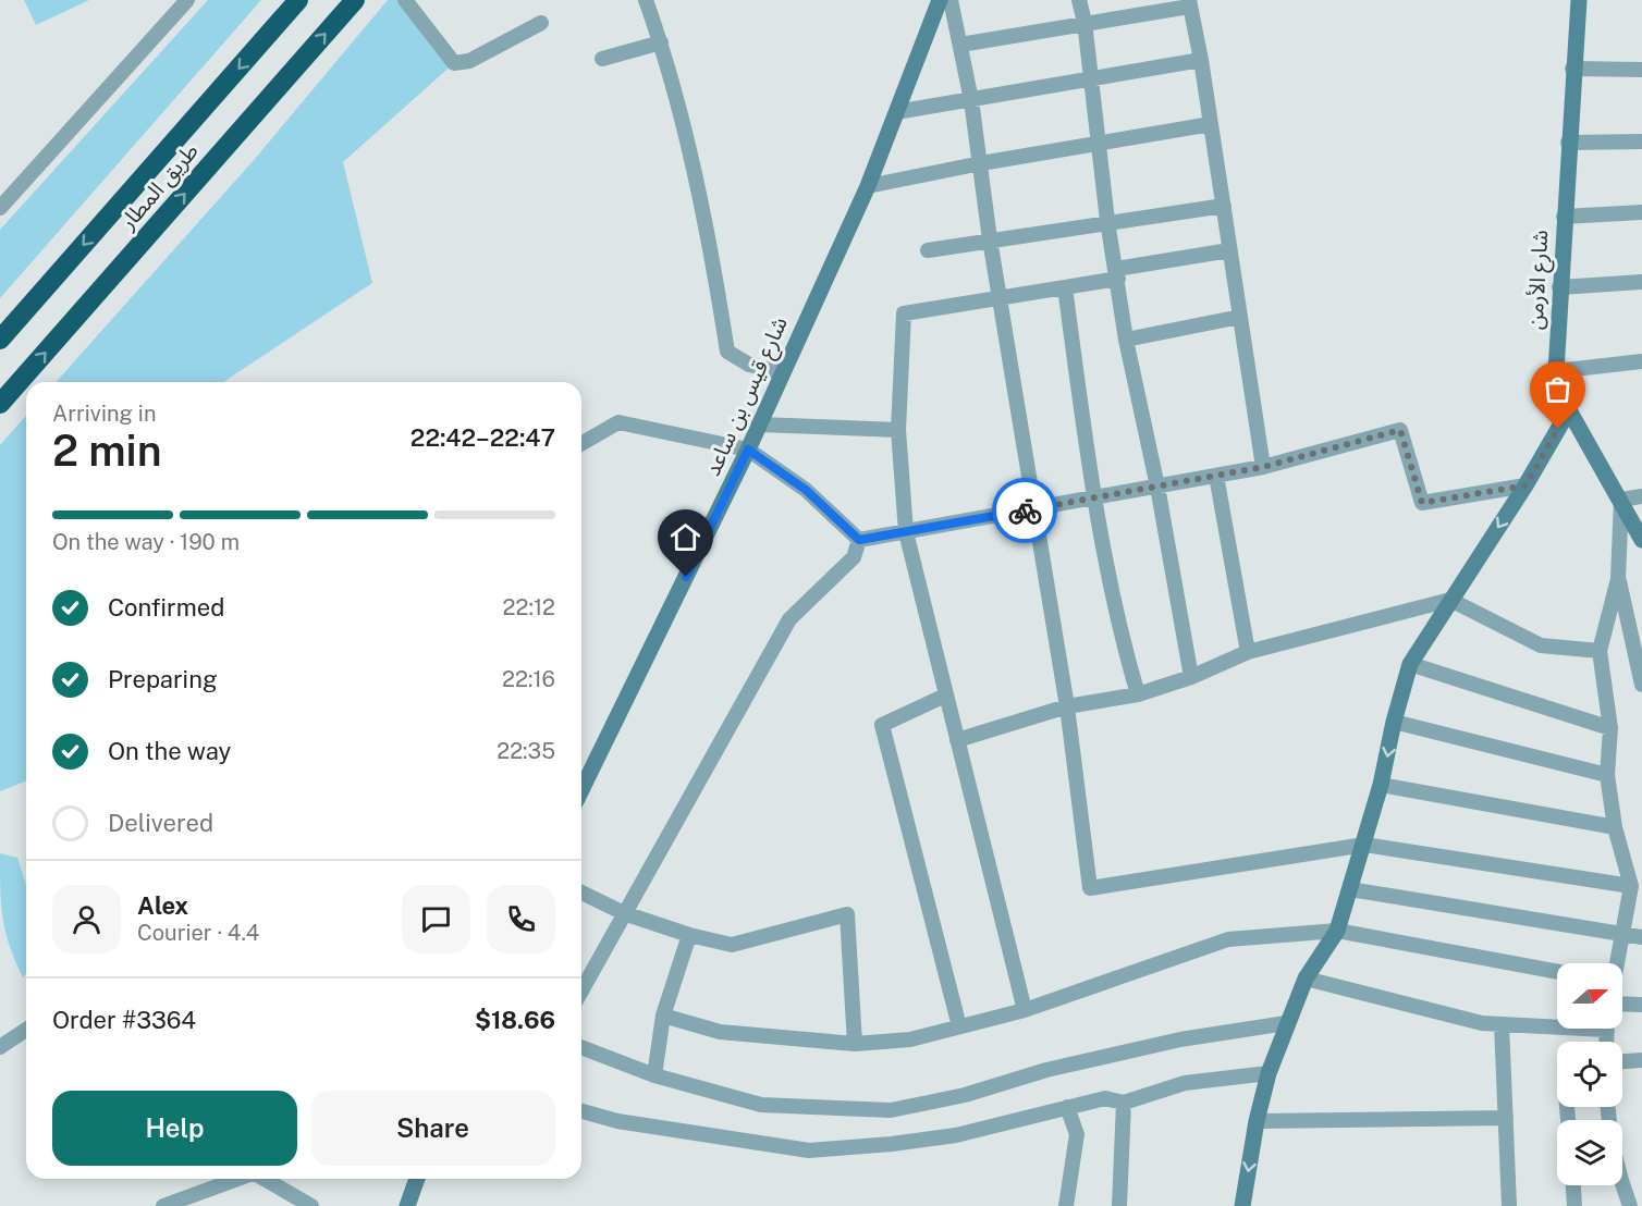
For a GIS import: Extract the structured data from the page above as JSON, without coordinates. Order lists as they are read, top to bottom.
{
  "streets": {
    "highway": ["طريق المطار"],
    "main road": ["شارع الأرمن", "شارع قيس بن ساعد"]
  },
  "north": "right",
  "page": {
    "heading": ["2 min", "Arriving in", "22:42–22:47"],
    "panel": [
      "Alex",
      "Courier · 4.4",
      "Order #3364",
      "$18.66"
    ],
    "bar": "On the way · 190 m",
    "list": [
      ["Confirmed", "22:12"],
      ["Preparing", "22:16"],
      ["On the way", "22:35"],
      "Delivered"
    ],
    "buttons": ["Help", "Share"]
  }
}
